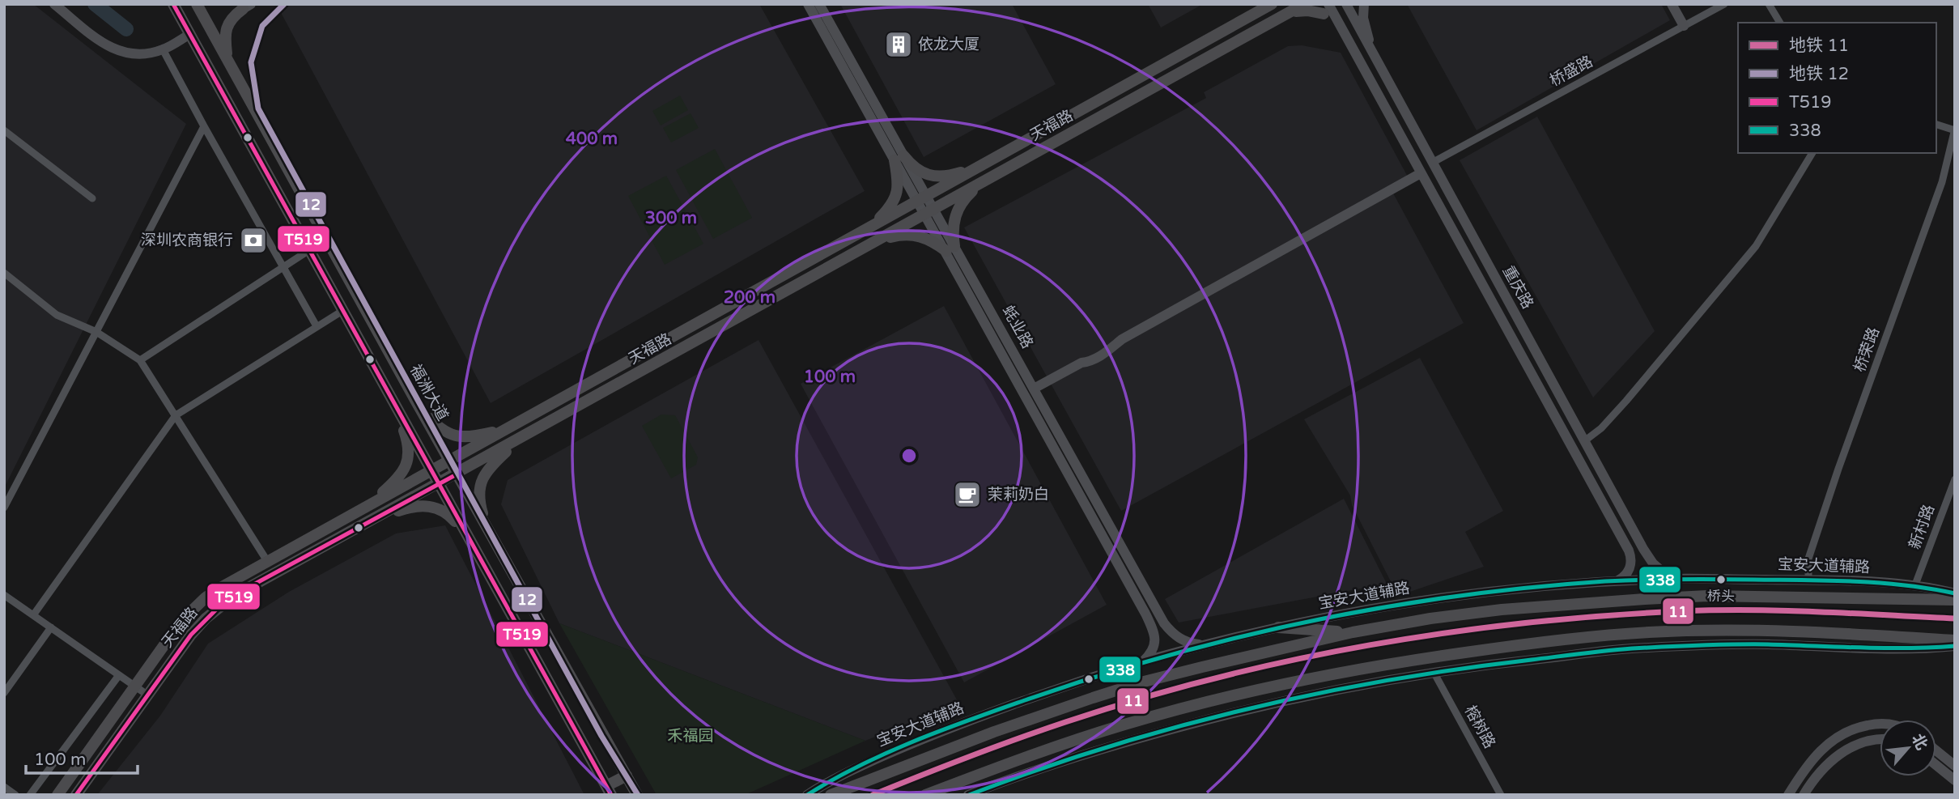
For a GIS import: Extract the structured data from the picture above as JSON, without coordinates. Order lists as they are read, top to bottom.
{
  "streets": {
    "main road": [
      "天福路",
      "重庆路",
      "蚝业路",
      "福洲大道",
      "宝安大道辅路"
    ],
    "street": [
      "桥盛路",
      "桥荣路",
      "新村路",
      "榕树路"
    ]
  },
  "crossings": [
    ["桥盛路", "重庆路"],
    ["天福路", "蚝业路"],
    ["天福路", "福洲大道"],
    ["重庆路", "宝安大道辅路"],
    ["蚝业路", "宝安大道辅路"],
    ["桥荣路", "宝安大道辅路"],
    ["新村路", "宝安大道辅路"]
  ],
  "parks": ["禾福园"],
  "places": {
    "building": ["依龙大厦"],
    "bank": ["深圳农商银行"],
    "cafe": ["茉莉奶白"],
    "other": ["桥头"]
  },
  "lines": [
    "metro line 12",
    "transit line T519",
    "transit line 338",
    "metro line 11"
  ],
  "legend": [
    "地铁 11",
    "地铁 12",
    "T519",
    "338"
  ],
  "scale_bar": "100 m",
  "north": "top right",
  "rings": [
    "400 m",
    "300 m",
    "200 m",
    "100 m"
  ]
}
